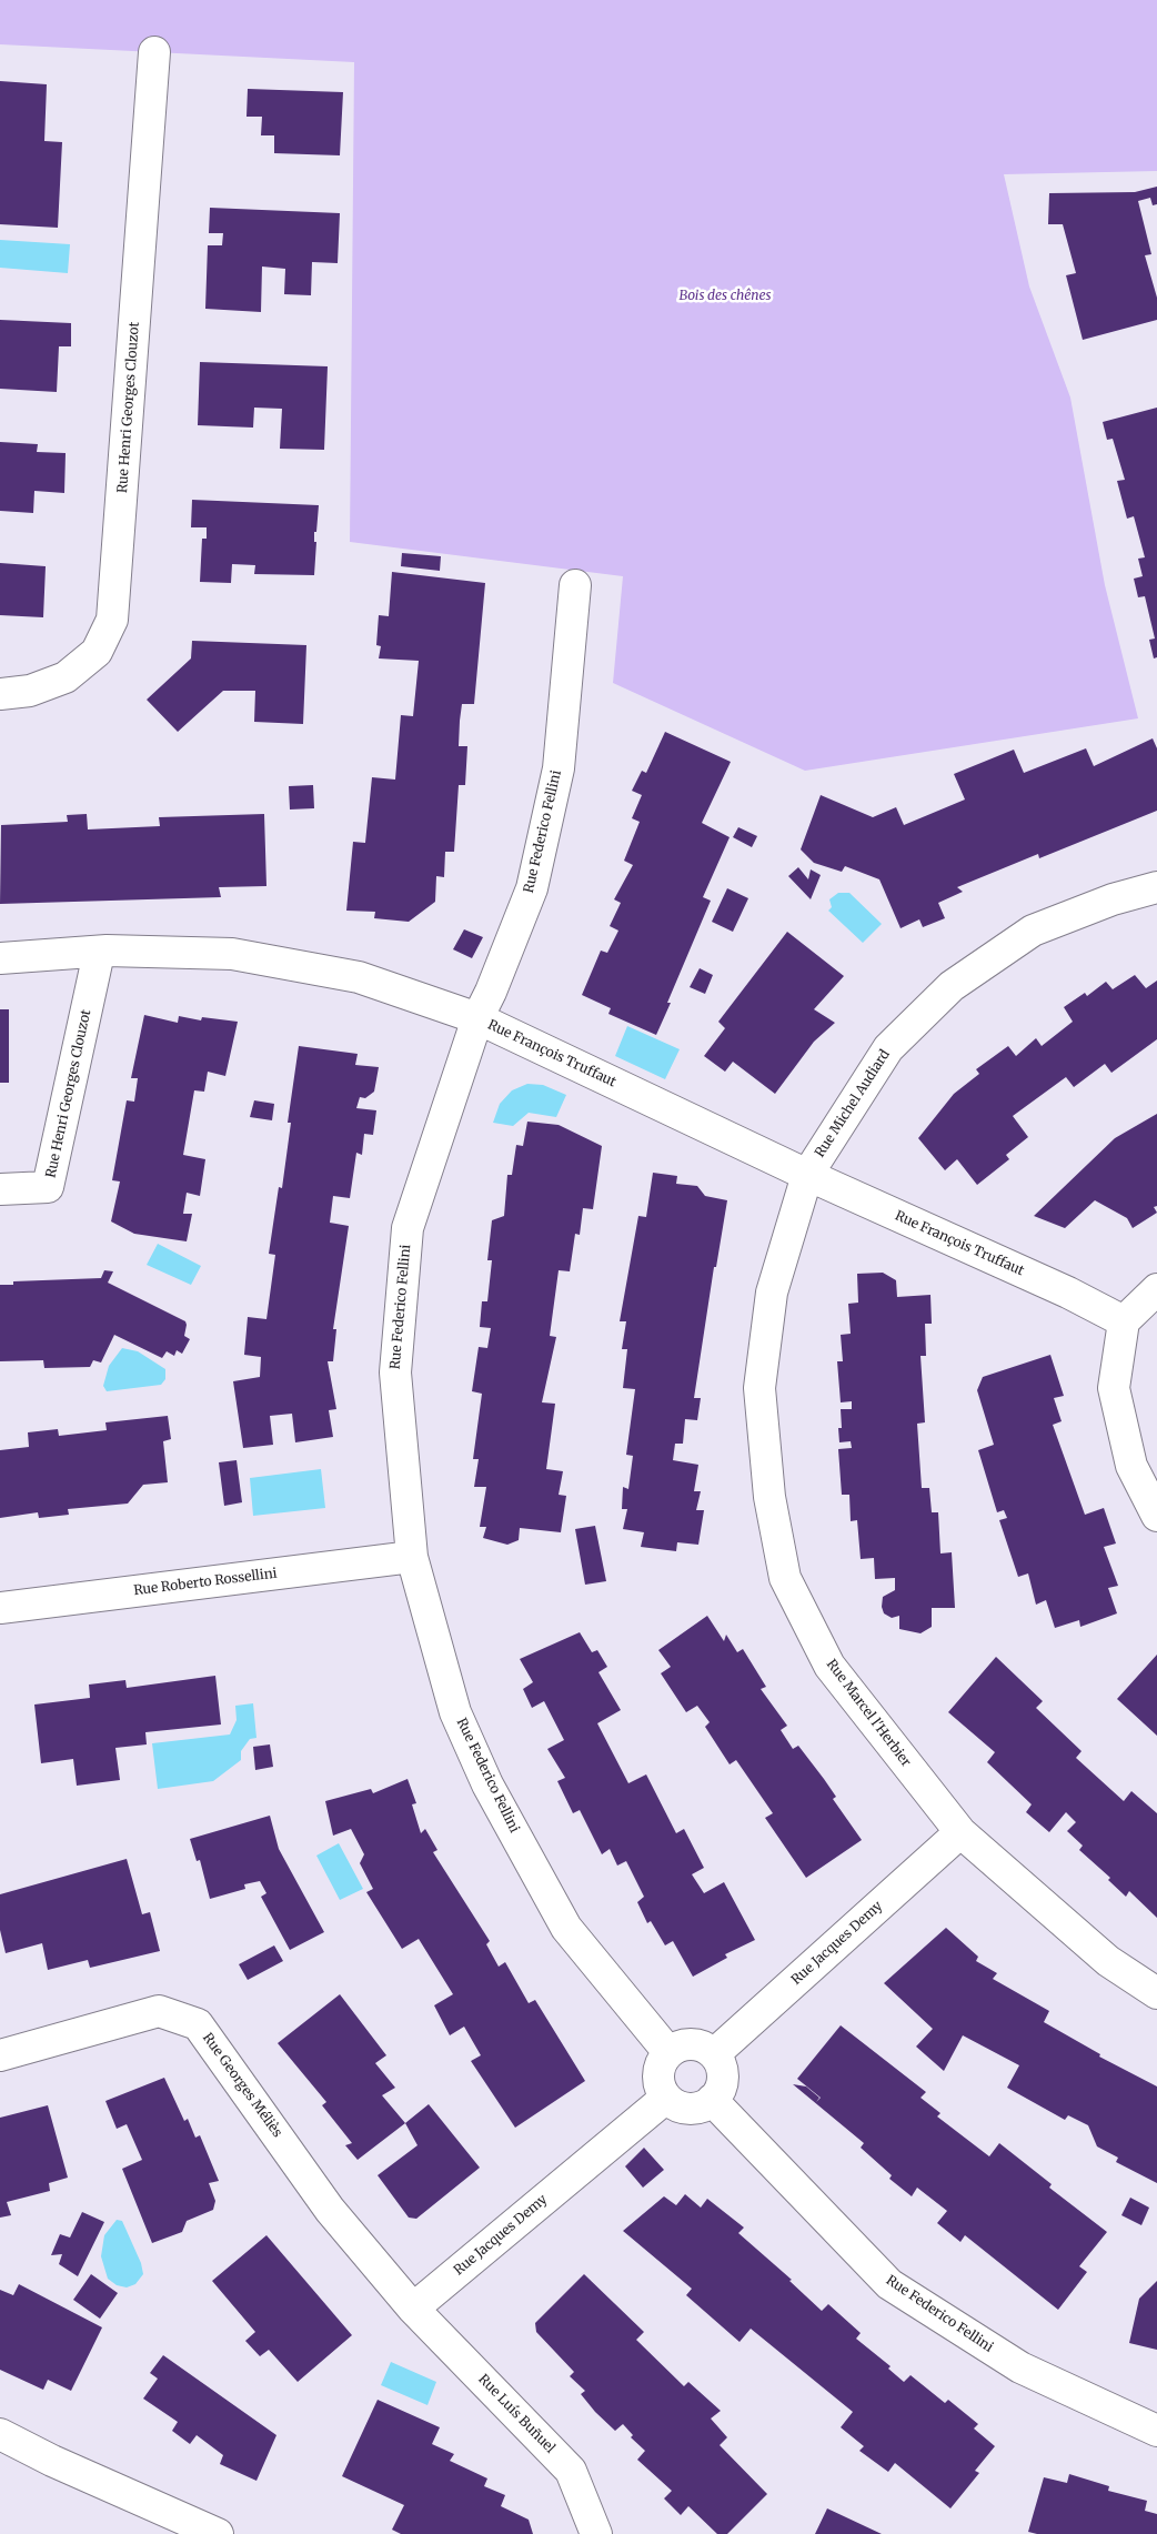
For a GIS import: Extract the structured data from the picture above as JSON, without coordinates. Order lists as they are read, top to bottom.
{
  "streets": {
    "street": [
      "Rue Henri Georges Clouzot",
      "Rue Federico Fellini",
      "Rue François Truffaut",
      "Rue Michel Audiard",
      "Rue Roberto Rossellini",
      "Rue Marcel l'Herbier",
      "Rue Jacques Demy",
      "Rue Georges Méliès",
      "Rue Luís Buñuel"
    ]
  },
  "crossings": [
    ["Rue Henri Georges Clouzot", "Rue François Truffaut"],
    ["Rue Federico Fellini", "Rue François Truffaut"],
    ["Rue Federico Fellini", "Rue Roberto Rossellini"],
    ["Rue Federico Fellini", "Rue Jacques Demy"],
    ["Rue François Truffaut", "Rue Michel Audiard"],
    ["Rue François Truffaut", "Rue Marcel l'Herbier"],
    ["Rue Michel Audiard", "Rue Marcel l'Herbier"],
    ["Rue Marcel l'Herbier", "Rue Jacques Demy"],
    ["Rue Jacques Demy", "Rue Georges Méliès"],
    ["Rue Jacques Demy", "Rue Luís Buñuel"],
    ["Rue Georges Méliès", "Rue Luís Buñuel"]
  ],
  "parks": ["Bois des chênes"]
}
